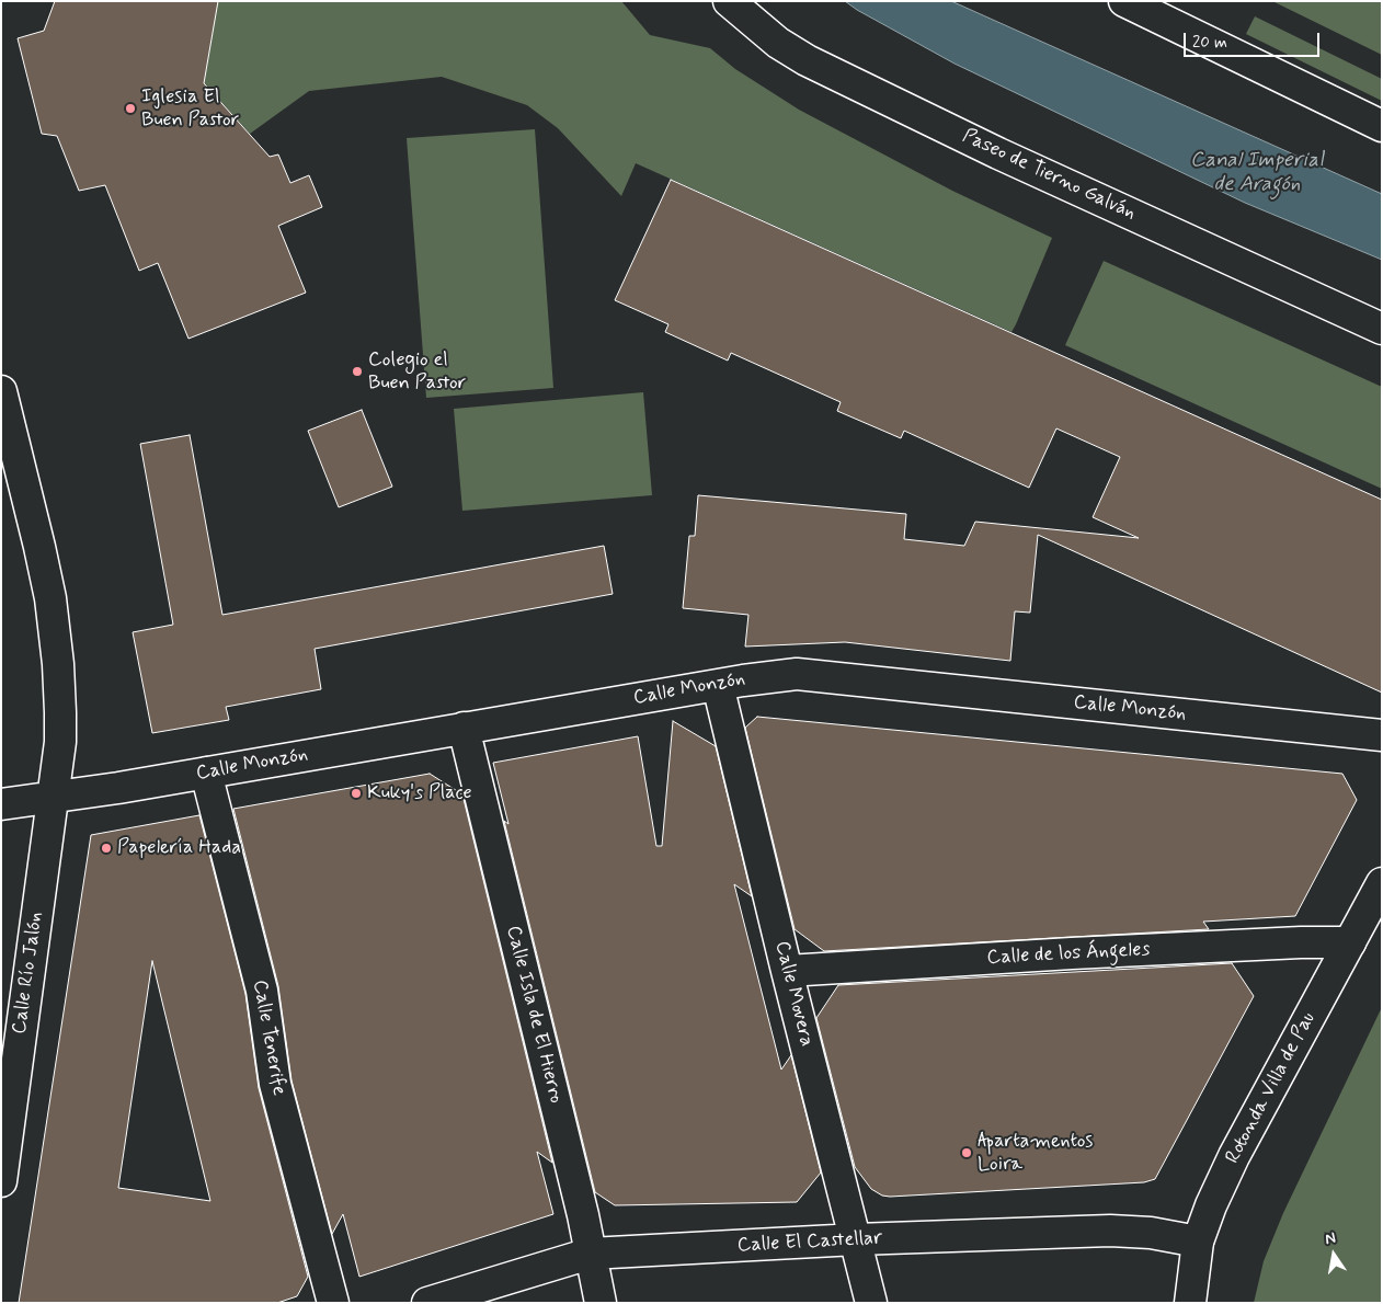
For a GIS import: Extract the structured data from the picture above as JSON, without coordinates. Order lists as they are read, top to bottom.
{
  "streets": {
    "street": [
      "Paseo de Tierno Galván",
      "Calle Monzón",
      "Calle de los Ángeles",
      "Calle Río Jalón",
      "Calle Movera",
      "Calle Isla de El Hierro",
      "Calle Tenerife",
      "Rotonda Villa de Pau",
      "Calle El Castellar"
    ]
  },
  "crossings": [
    ["Calle Monzón", "Calle Río Jalón"],
    ["Calle Monzón", "Calle Movera"],
    ["Calle Monzón", "Calle Isla de El Hierro"],
    ["Calle Monzón", "Calle Tenerife"],
    ["Calle de los Ángeles", "Calle Movera"],
    ["Calle de los Ángeles", "Rotonda Villa de Pau"],
    ["Calle Movera", "Calle El Castellar"],
    ["Calle Isla de El Hierro", "Calle El Castellar"],
    ["Rotonda Villa de Pau", "Calle El Castellar"]
  ],
  "water": ["Canal Imperial de Aragón"],
  "places": [
    "Iglesia El Buen Pastor",
    "Colegio el Buen Pastor",
    "Kuky's Place",
    "Papelería Hada",
    "Apartamentos Loira"
  ],
  "scale_bar": "20 m",
  "north": "top"
}
